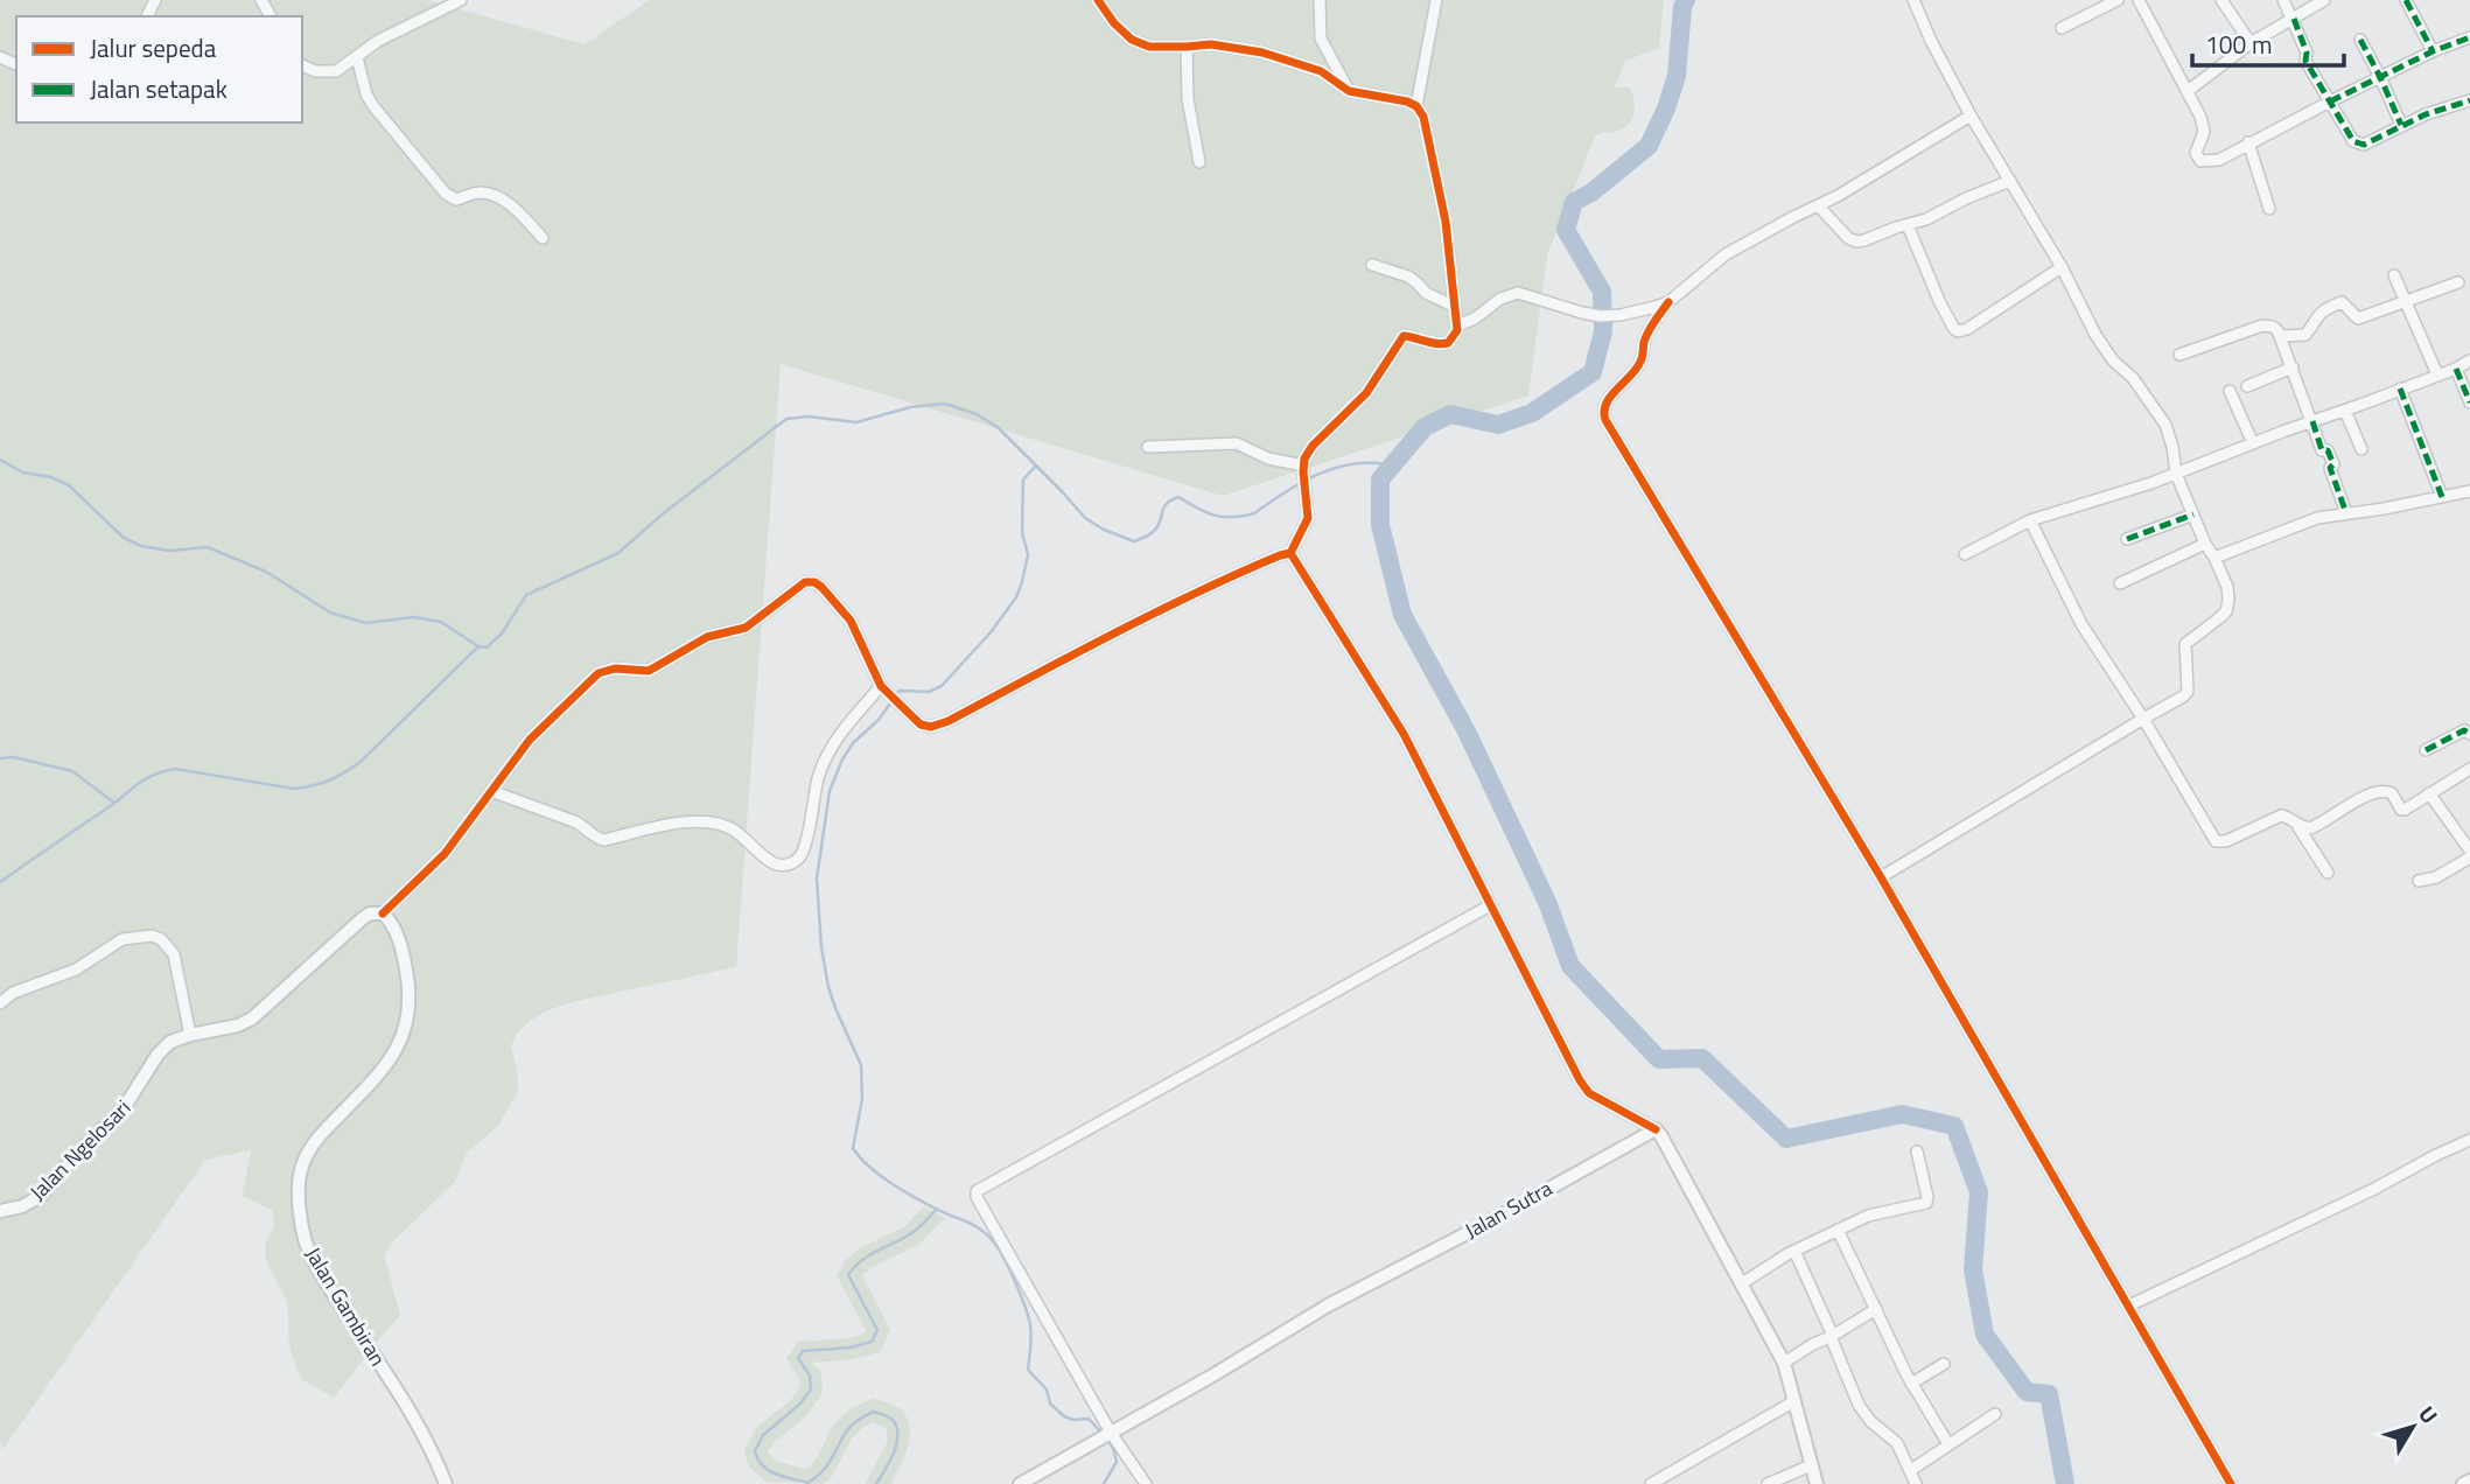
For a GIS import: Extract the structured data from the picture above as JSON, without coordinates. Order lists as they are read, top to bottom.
{
  "streets": {
    "street": ["Jalan Ngelosari", "Jalan Sutra", "Jalan Gambiran"]
  },
  "crossings": [
    ["Jalan Ngelosari", "Jalan Gambiran"]
  ],
  "legend": ["Jalur sepeda", "Jalan setapak"],
  "scale_bar": "100 m",
  "north": "top right"
}
